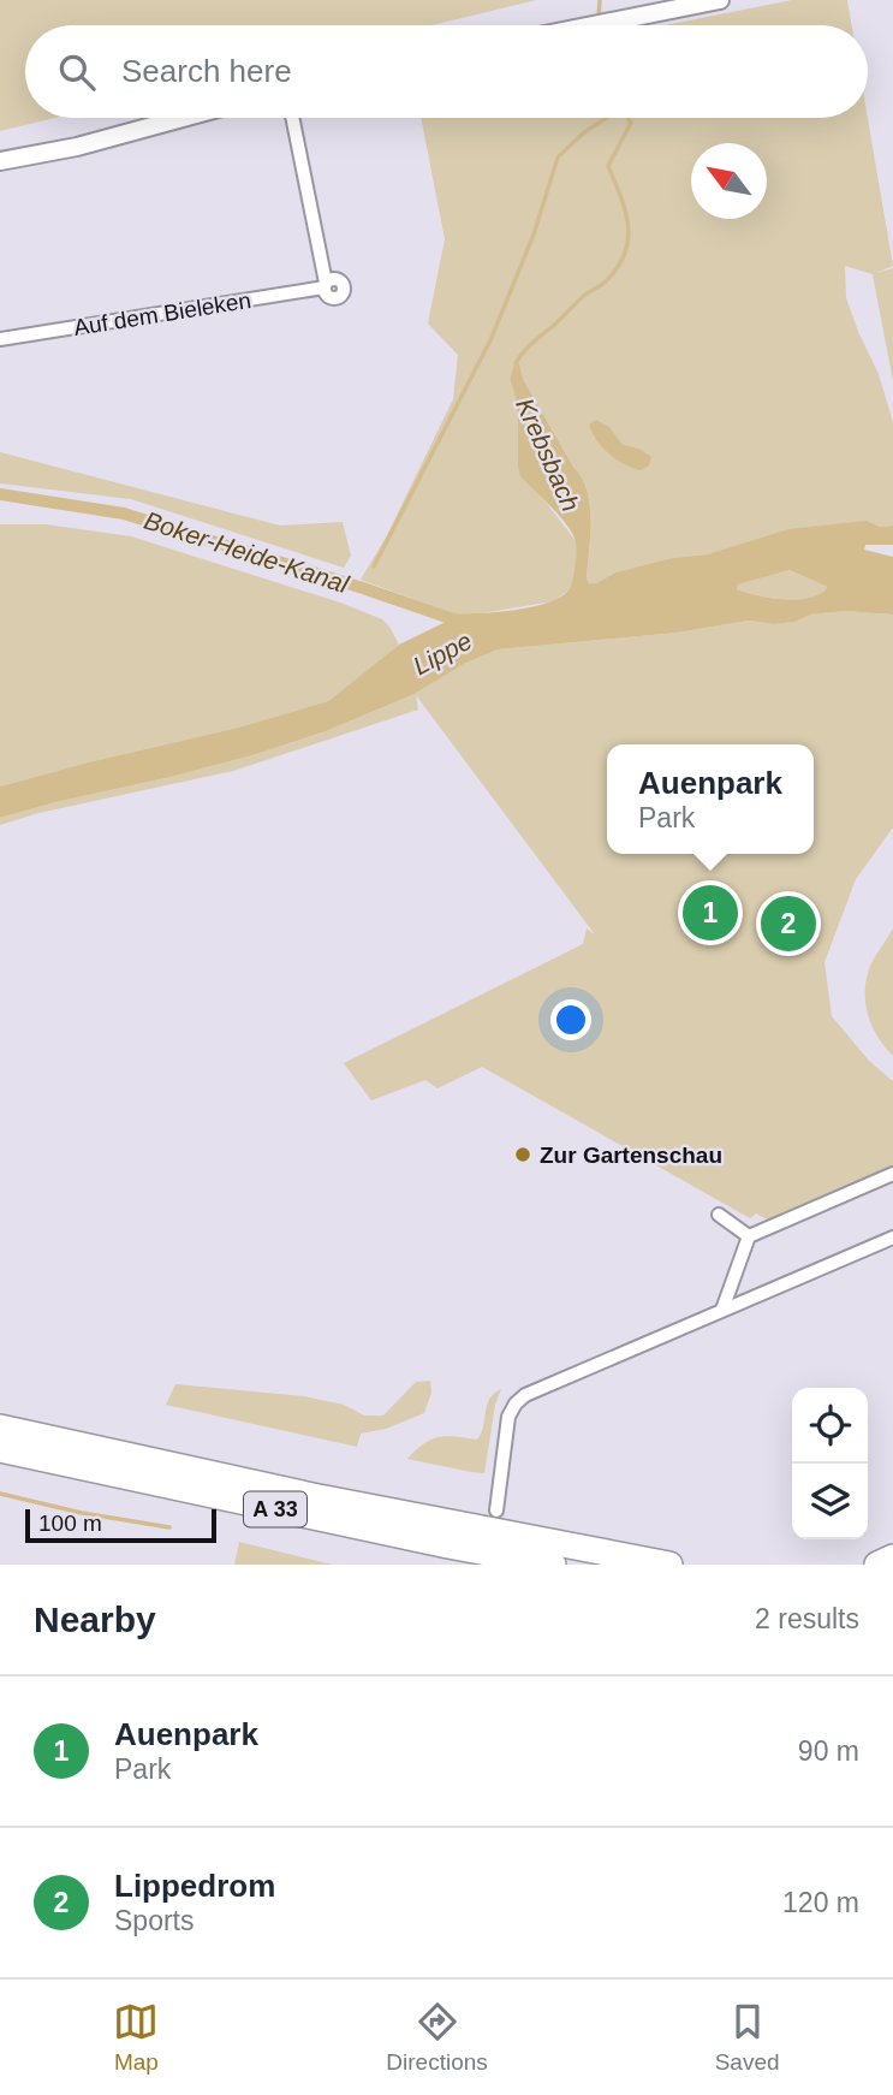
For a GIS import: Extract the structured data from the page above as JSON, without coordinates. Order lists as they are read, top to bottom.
{
  "streets": {
    "highway": ["A 33"],
    "street": ["Auf dem Bieleken"]
  },
  "water": ["Krebsbach", "Boker-Heide-Kanal", "Lippe"],
  "places": ["Zur Gartenschau"],
  "scale_bar": "100 m",
  "north": "top left",
  "page": {
    "search": "Search here",
    "popup": ["Auenpark", "Park"],
    "pins": ["1", "2"],
    "scale": "100 m",
    "heading": ["Nearby", "2 results"],
    "list": [
      {
        "mark": "1",
        "name": "Auenpark",
        "note": "Park",
        "value": "90 m"
      },
      {
        "mark": "2",
        "name": "Lippedrom",
        "note": "Sports",
        "value": "120 m"
      }
    ],
    "nav": ["Map", "Directions", "Saved"]
  }
}
